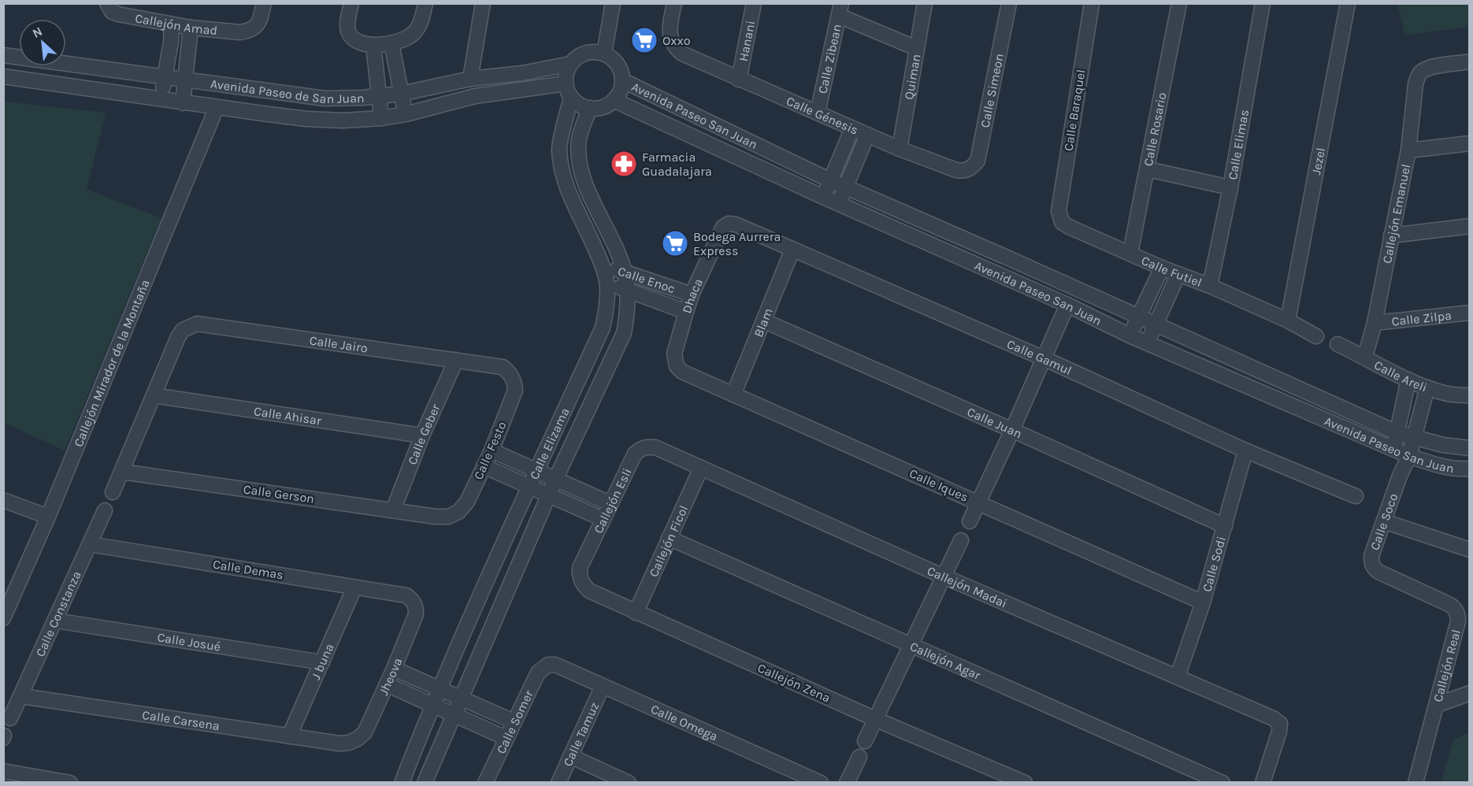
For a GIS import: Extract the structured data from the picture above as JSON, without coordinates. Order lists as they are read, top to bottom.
{
  "streets": {
    "street": [
      "Callejón Amad",
      "Hanani",
      "Calle Zibean",
      "Quiman",
      "Avenida Paseo de San Juan",
      "Calle Simeon",
      "Calle Baraquel",
      "Avenida Paseo San Juan",
      "Calle Génesis",
      "Calle Rosario",
      "Calle Elimas",
      "Jezel",
      "Callejón Emanuel",
      "Calle Futiel",
      "Calle Enoc",
      "Dhaca",
      "Calle Zilpa",
      "Blam",
      "Calle Jairo",
      "Calle Gamul",
      "Callejón Mirador de la Montaña",
      "Calle Areli",
      "Calle Ahisar",
      "Calle Juan",
      "Calle Geber",
      "Calle Elizama",
      "Calle Festo",
      "Calle Iques",
      "Calle Gerson",
      "Callejón Esli",
      "Calle Soco",
      "Callejón Ficol",
      "Calle Sodi",
      "Calle Demas",
      "Callejón Madai",
      "Calle Constanza",
      "Calle Josué",
      "Callejón Agar",
      "J buna",
      "Callejón Real",
      "Jheova",
      "Callejón Zena",
      "Calle Carsena",
      "Calle Somer",
      "Calle Omega",
      "Calle Tamuz"
    ]
  },
  "crossings": [
    ["Hanani", "Calle Génesis"],
    ["Calle Zibean", "Calle Génesis"],
    ["Quiman", "Calle Génesis"],
    ["Avenida Paseo de San Juan", "Avenida Paseo San Juan"],
    ["Avenida Paseo de San Juan", "Callejón Mirador de la Montaña"],
    ["Avenida Paseo de San Juan", "Calle Elizama"],
    ["Calle Simeon", "Calle Génesis"],
    ["Calle Baraquel", "Calle Futiel"],
    ["Avenida Paseo San Juan", "Calle Elizama"],
    ["Avenida Paseo San Juan", "Calle Soco"],
    ["Calle Rosario", "Calle Futiel"],
    ["Calle Elimas", "Calle Futiel"],
    ["Jezel", "Calle Futiel"],
    ["Callejón Emanuel", "Calle Zilpa"],
    ["Callejón Emanuel", "Calle Areli"],
    ["Calle Enoc", "Dhaca"],
    ["Calle Enoc", "Calle Elizama"],
    ["Dhaca", "Calle Gamul"],
    ["Dhaca", "Calle Iques"],
    ["Blam", "Calle Gamul"],
    ["Blam", "Calle Juan"],
    ["Blam", "Calle Iques"],
    ["Calle Jairo", "Calle Ahisar"],
    ["Calle Jairo", "Calle Geber"],
    ["Calle Jairo", "Calle Festo"],
    ["Calle Gamul", "Calle Sodi"],
    ["Calle Areli", "Calle Soco"],
    ["Calle Ahisar", "Calle Geber"],
    ["Calle Juan", "Calle Sodi"],
    ["Calle Geber", "Calle Gerson"],
    ["Calle Festo", "Calle Gerson"],
    ["Calle Iques", "Calle Sodi"],
    ["Callejón Esli", "Callejón Madai"],
    ["Callejón Esli", "Callejón Zena"],
    ["Calle Soco", "Callejón Real"],
    ["Callejón Ficol", "Callejón Madai"],
    ["Callejón Ficol", "Callejón Agar"],
    ["Callejón Ficol", "Callejón Zena"],
    ["Calle Sodi", "Callejón Madai"],
    ["Calle Demas", "Calle Constanza"],
    ["Calle Demas", "J buna"],
    ["Calle Demas", "Jheova"],
    ["Calle Constanza", "Calle Josué"],
    ["Calle Constanza", "Calle Carsena"],
    ["Calle Josué", "J buna"],
    ["J buna", "Calle Carsena"],
    ["Jheova", "Calle Carsena"],
    ["Calle Somer", "Calle Omega"],
    ["Calle Omega", "Calle Tamuz"]
  ],
  "places": {
    "supermarket": ["Oxxo", "Bodega Aurrera Express"],
    "pharmacy": ["Farmacia Guadalajara"]
  },
  "north": "top left"
}
